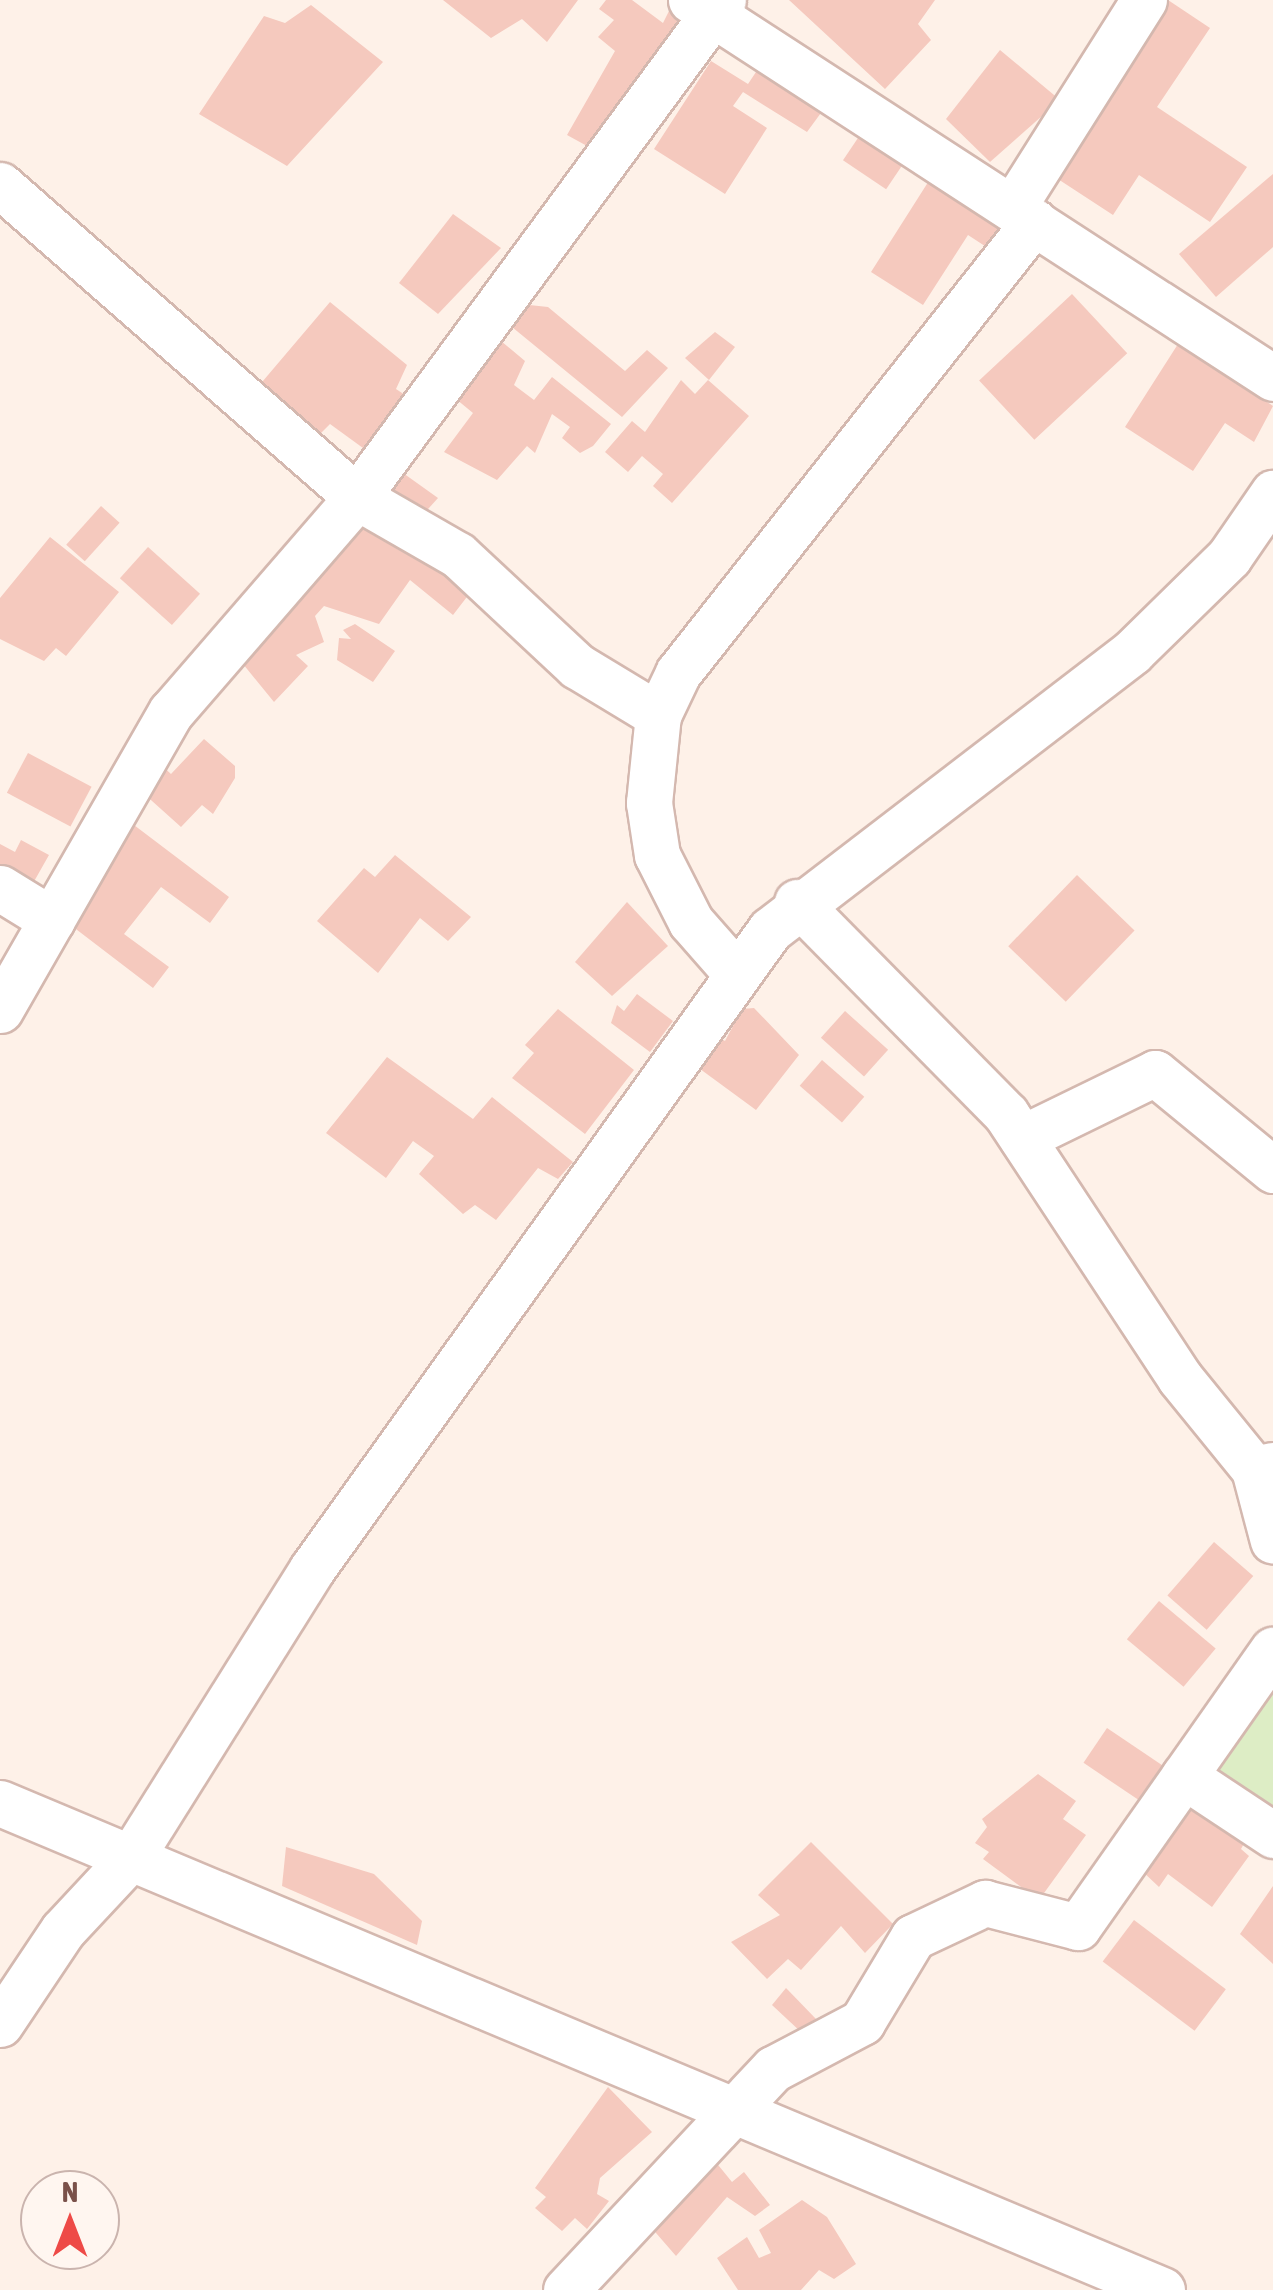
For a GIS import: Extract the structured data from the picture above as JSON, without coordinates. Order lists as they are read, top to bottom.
{
  "north": "top"
}
